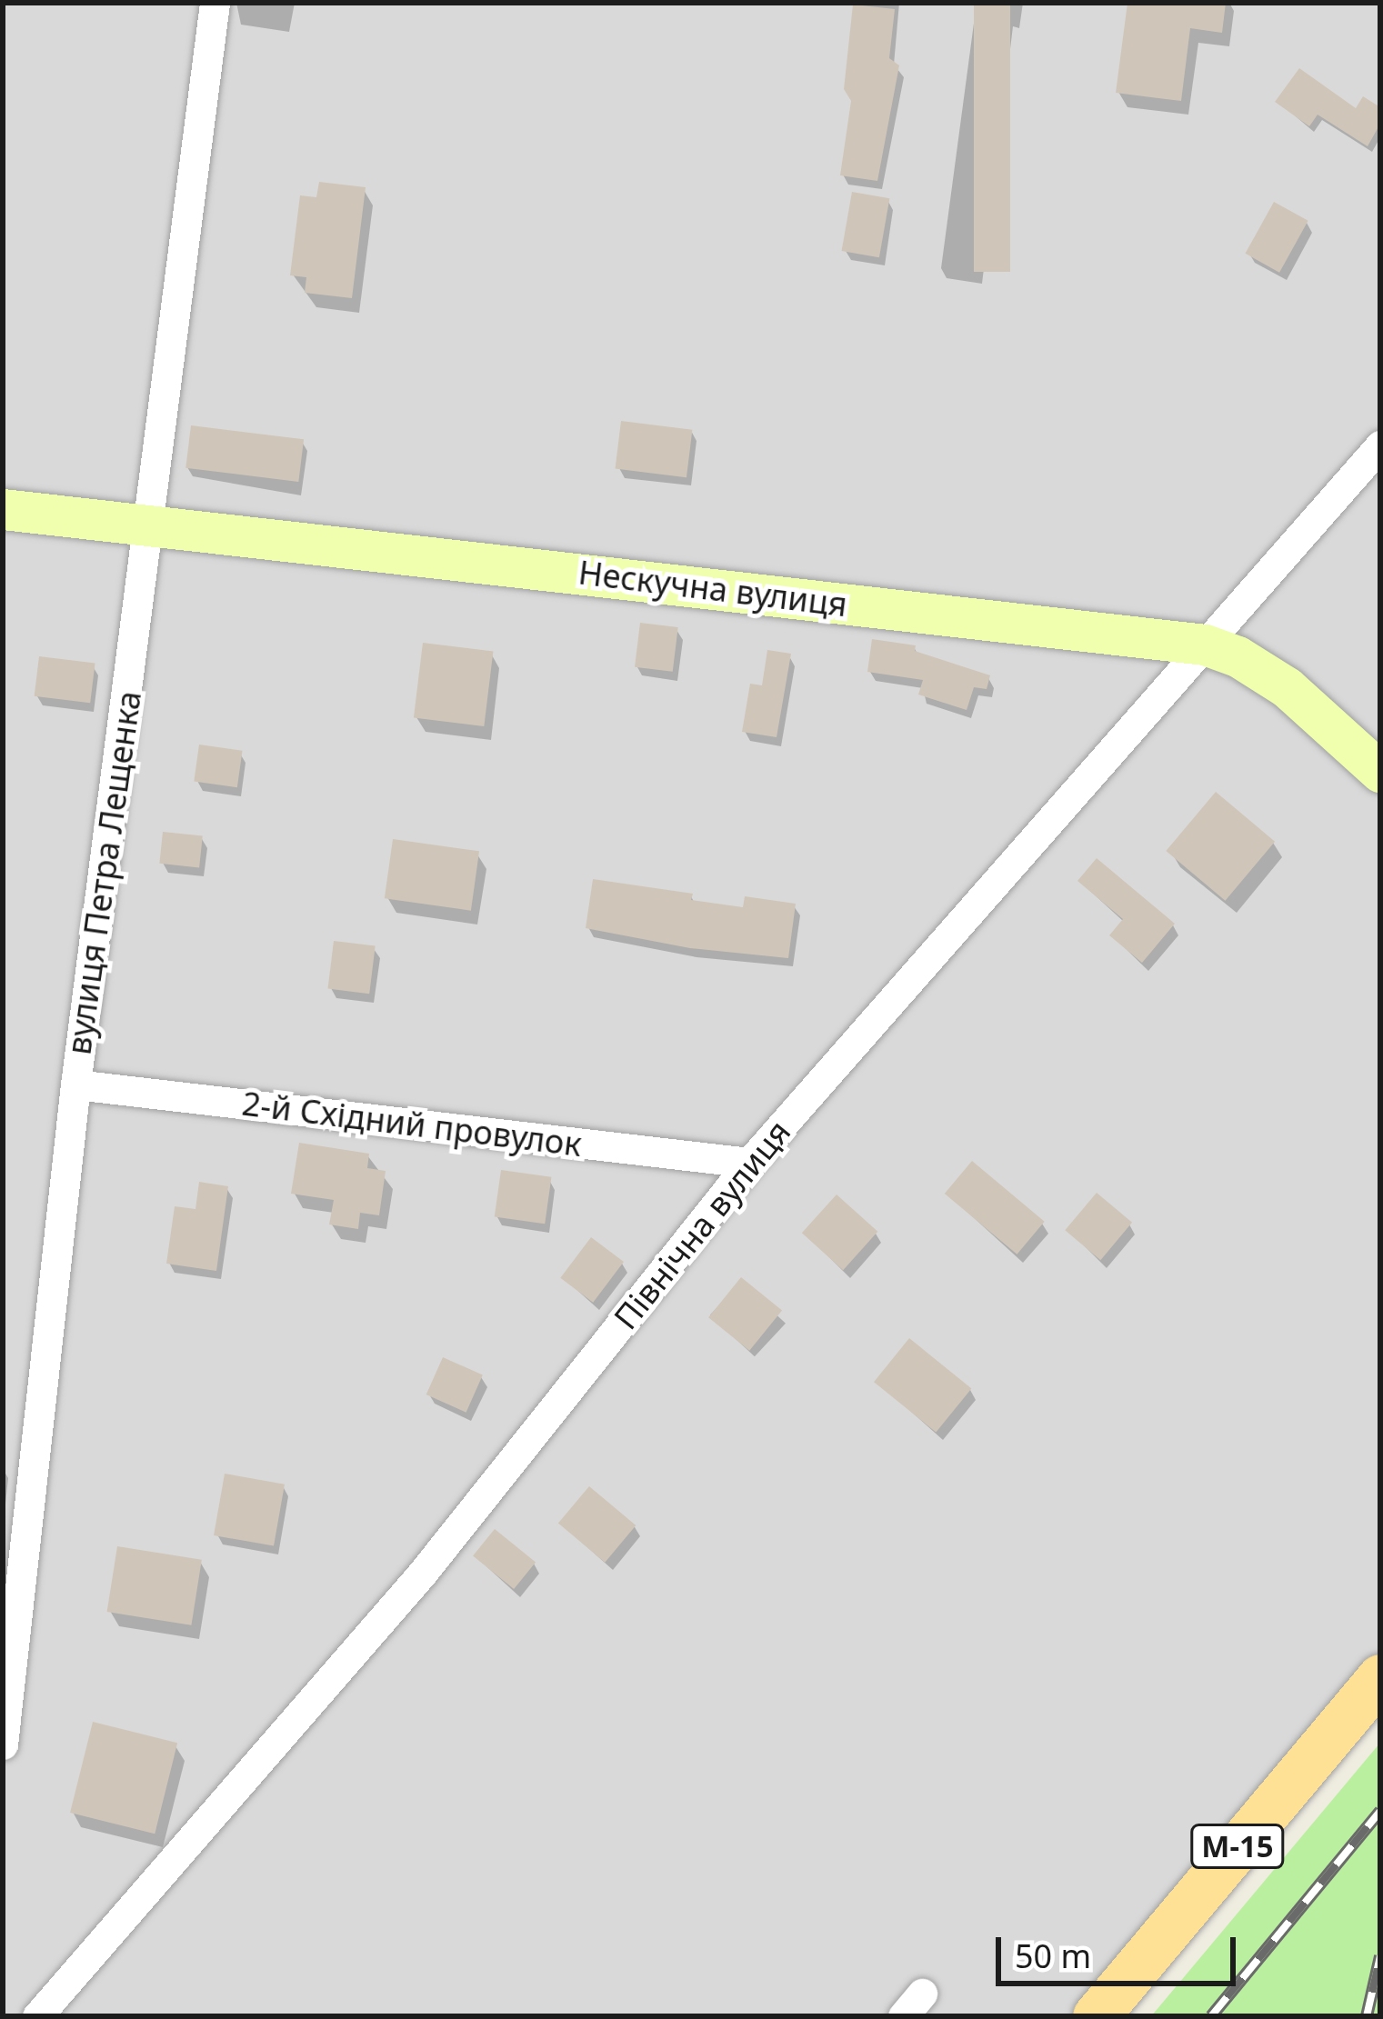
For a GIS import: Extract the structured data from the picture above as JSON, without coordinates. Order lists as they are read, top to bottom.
{
  "streets": {
    "main road": ["М-15"],
    "street": [
      "Нескучна вулиця",
      "вулиця Петра Лещенка",
      "2-й Східний провулок",
      "Північна вулиця"
    ]
  },
  "crossings": [
    ["Нескучна вулиця", "вулиця Петра Лещенка"],
    ["Нескучна вулиця", "Північна вулиця"],
    ["вулиця Петра Лещенка", "2-й Східний провулок"],
    ["2-й Східний провулок", "Північна вулиця"]
  ],
  "scale_bar": "50 m"
}
